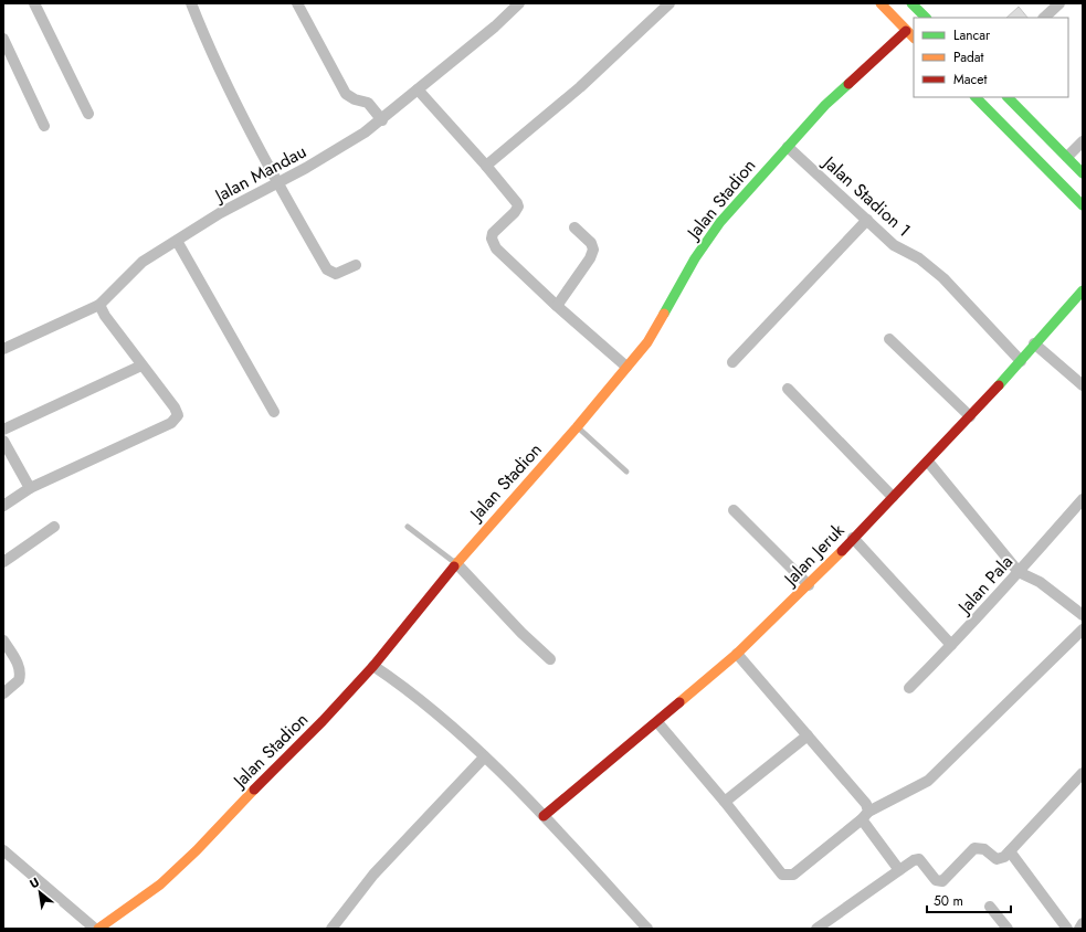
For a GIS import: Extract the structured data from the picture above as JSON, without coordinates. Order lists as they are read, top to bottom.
{
  "streets": {
    "main road": ["Jalan Stadion", "Jalan Jeruk"],
    "street": ["Jalan Mandau", "Jalan Stadion 1", "Jalan Pala"]
  },
  "crossings": [
    ["Jalan Stadion 1", "Jalan Stadion"],
    ["Jalan Stadion 1", "Jalan Jeruk"]
  ],
  "legend": ["Lancar", "Padat", "Macet"],
  "scale_bar": "50 m",
  "north": "top left"
}
